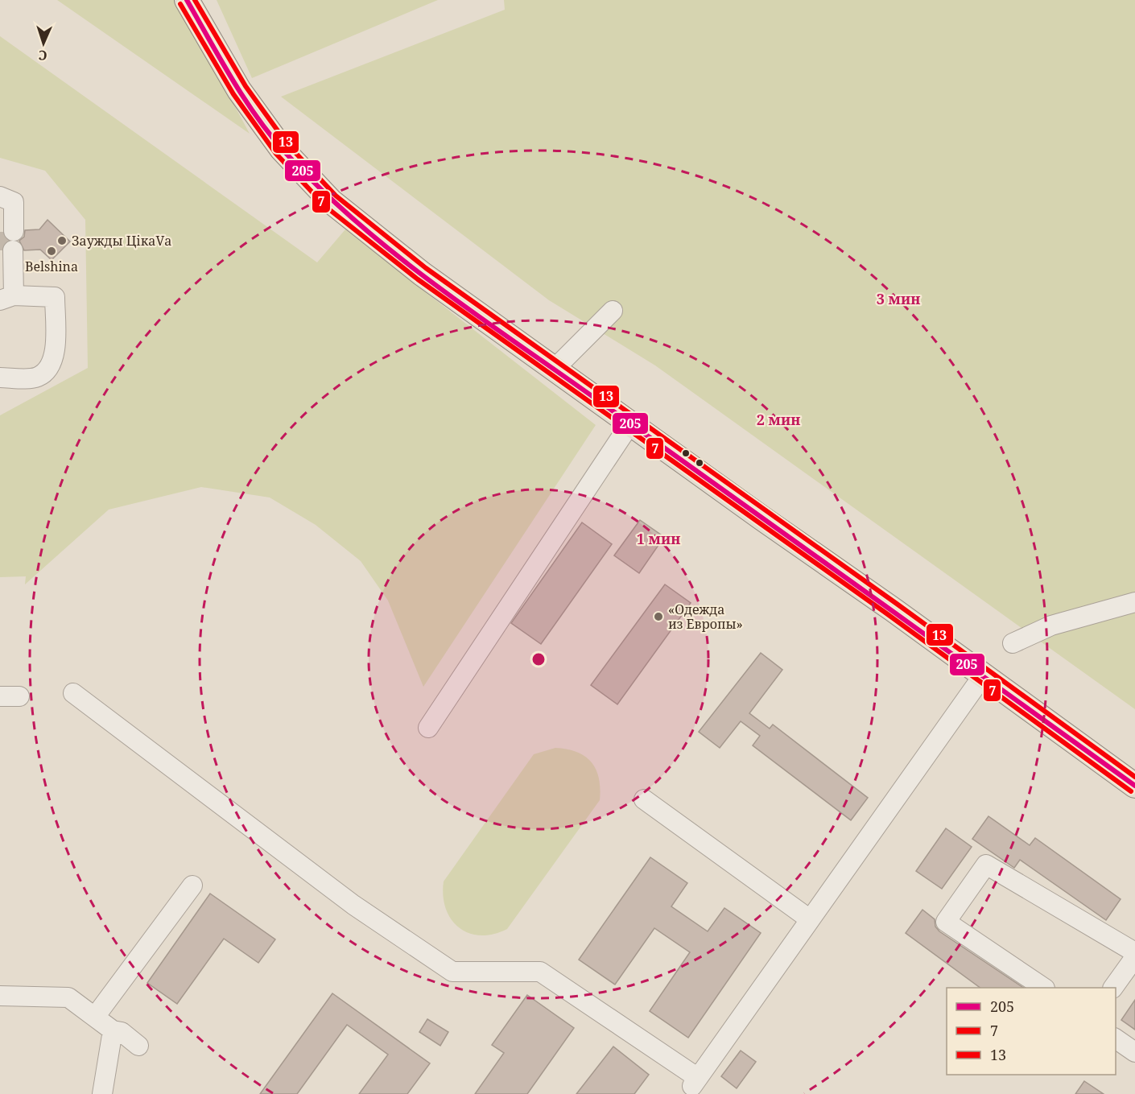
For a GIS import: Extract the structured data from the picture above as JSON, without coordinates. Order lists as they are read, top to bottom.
{
  "places": ["Заужды ЦікаVа", "Belshina", "«Одежда из Европы»"],
  "lines": ["transit line 205", "transit line 13", "transit line 7"],
  "legend": ["205", "7", "13"],
  "north": "bottom",
  "rings": ["3 мин", "2 мин", "1 мин"]
}
